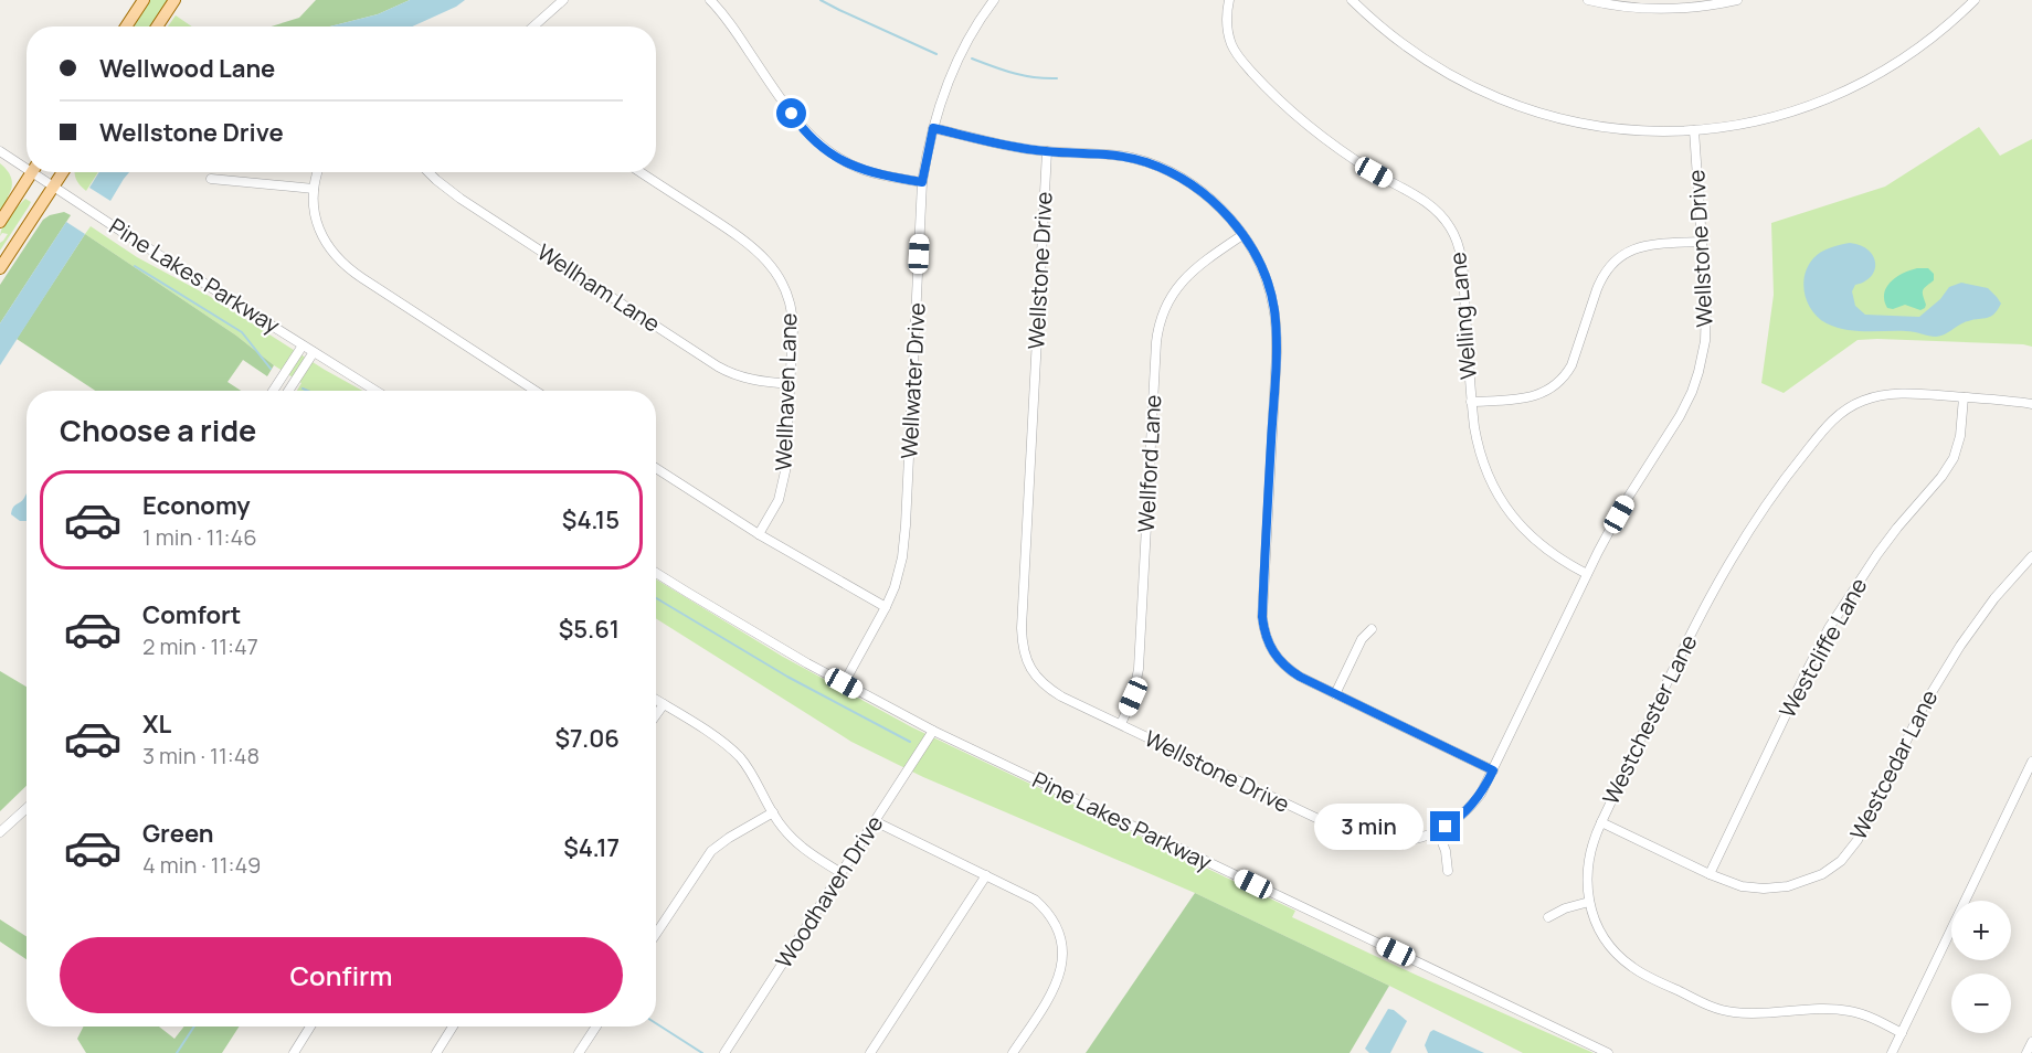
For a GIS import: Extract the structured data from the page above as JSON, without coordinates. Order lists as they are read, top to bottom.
{
  "streets": {
    "street": [
      "Wellstone Drive",
      "Pine Lakes Parkway",
      "Wellham Lane",
      "Welling Lane",
      "Wellwater Drive",
      "Wellhaven Lane",
      "Wellford Lane",
      "Westcliffe Lane",
      "Westchester Lane",
      "Westcedar Lane",
      "Woodhaven Drive"
    ]
  },
  "crossings": [
    ["Wellstone Drive", "Welling Lane"],
    ["Wellstone Drive", "Wellford Lane"],
    ["Pine Lakes Parkway", "Wellwater Drive"],
    ["Pine Lakes Parkway", "Woodhaven Drive"],
    ["Wellham Lane", "Wellhaven Lane"],
    ["Westcliffe Lane", "Westchester Lane"],
    ["Westcliffe Lane", "Westcedar Lane"],
    ["Westchester Lane", "Westcedar Lane"]
  ],
  "page": {
    "banner": ["Wellwood Lane", "Wellstone Drive"],
    "heading": "Choose a ride",
    "list": [
      {
        "name": "Economy",
        "note": "1 min · 11:46",
        "value": "$4.15"
      },
      {
        "name": "Comfort",
        "note": "2 min · 11:47",
        "value": "$5.61"
      },
      {
        "name": "XL",
        "note": "3 min · 11:48",
        "value": "$7.06"
      },
      {
        "name": "Green",
        "note": "4 min · 11:49",
        "value": "$4.17"
      }
    ],
    "bubble": "3 min",
    "map_buttons": ["+", "−"],
    "buttons": "Confirm"
  }
}
